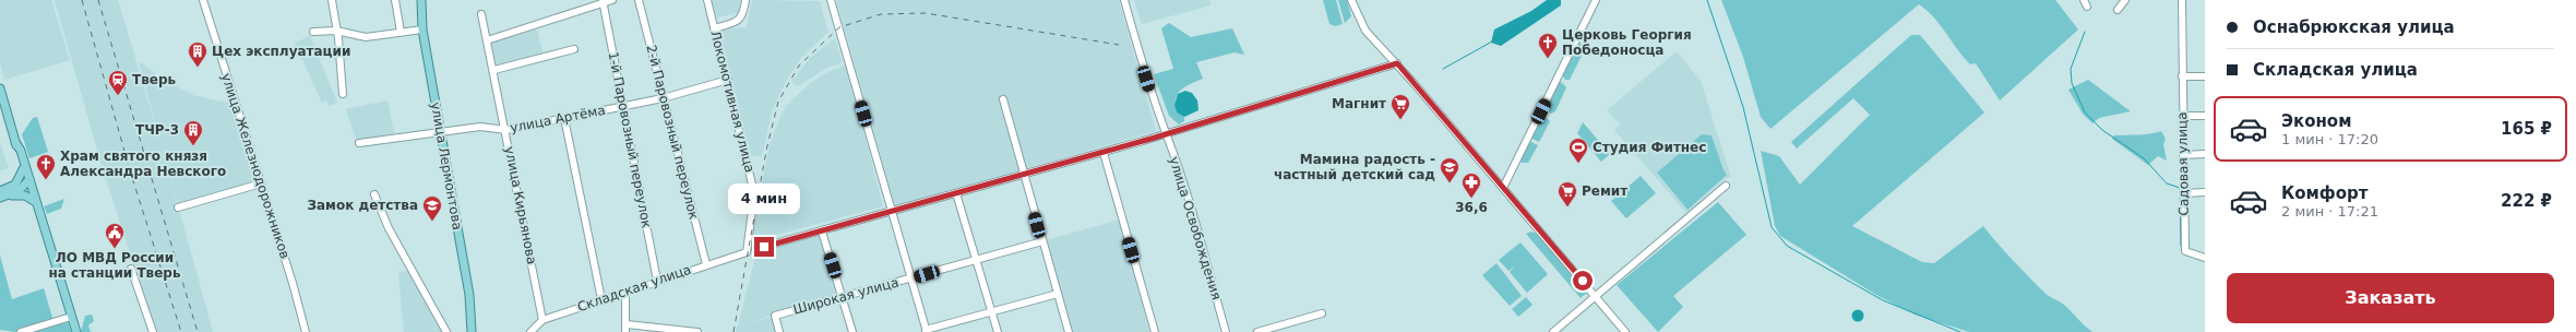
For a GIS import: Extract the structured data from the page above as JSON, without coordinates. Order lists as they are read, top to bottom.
{
  "streets": {
    "main road": ["улица Лермонтова"],
    "street": [
      "Локомотивная улица",
      "улица Артёма",
      "2-й Паровозный переулок",
      "1-й Паровозный переулок",
      "Садовая улица",
      "улица Железнодорожников",
      "улица Кирьянова",
      "улица Освобождения",
      "Складская улица",
      "Широкая улица"
    ]
  },
  "crossings": [
    ["Локомотивная улица", "улица Артёма"],
    ["Локомотивная улица", "Складская улица"],
    ["улица Артёма", "2-й Паровозный переулок"],
    ["улица Артёма", "1-й Паровозный переулок"],
    ["улица Артёма", "улица Лермонтова"],
    ["улица Артёма", "улица Кирьянова"],
    ["2-й Паровозный переулок", "Складская улица"],
    ["1-й Паровозный переулок", "Складская улица"],
    ["улица Кирьянова", "Складская улица"]
  ],
  "places": {
    "church": ["Церковь Георгия Победоносца", "Храм святого князя Александра Невского"],
    "building": ["Цех эксплуатации", "ТЧР-3"],
    "station": ["Тверь"],
    "supermarket": ["Магнит", "Ремит"],
    "sports": ["Студия Фитнес"],
    "school or university": ["Мамина радость - частный детский сад", "Замок детства"],
    "pharmacy": ["36,6"],
    "public building": ["ЛО МВД России на станции Тверь"]
  },
  "page": {
    "banner": ["Оснабрюкская улица", "Складская улица"],
    "list": [
      {
        "name": "Эконом",
        "note": "1 мин · 17:20",
        "value": "165 ₽"
      },
      {
        "name": "Комфорт",
        "note": "2 мин · 17:21",
        "value": "222 ₽"
      }
    ],
    "bubble": "4 мин",
    "buttons": "Заказать"
  }
}
